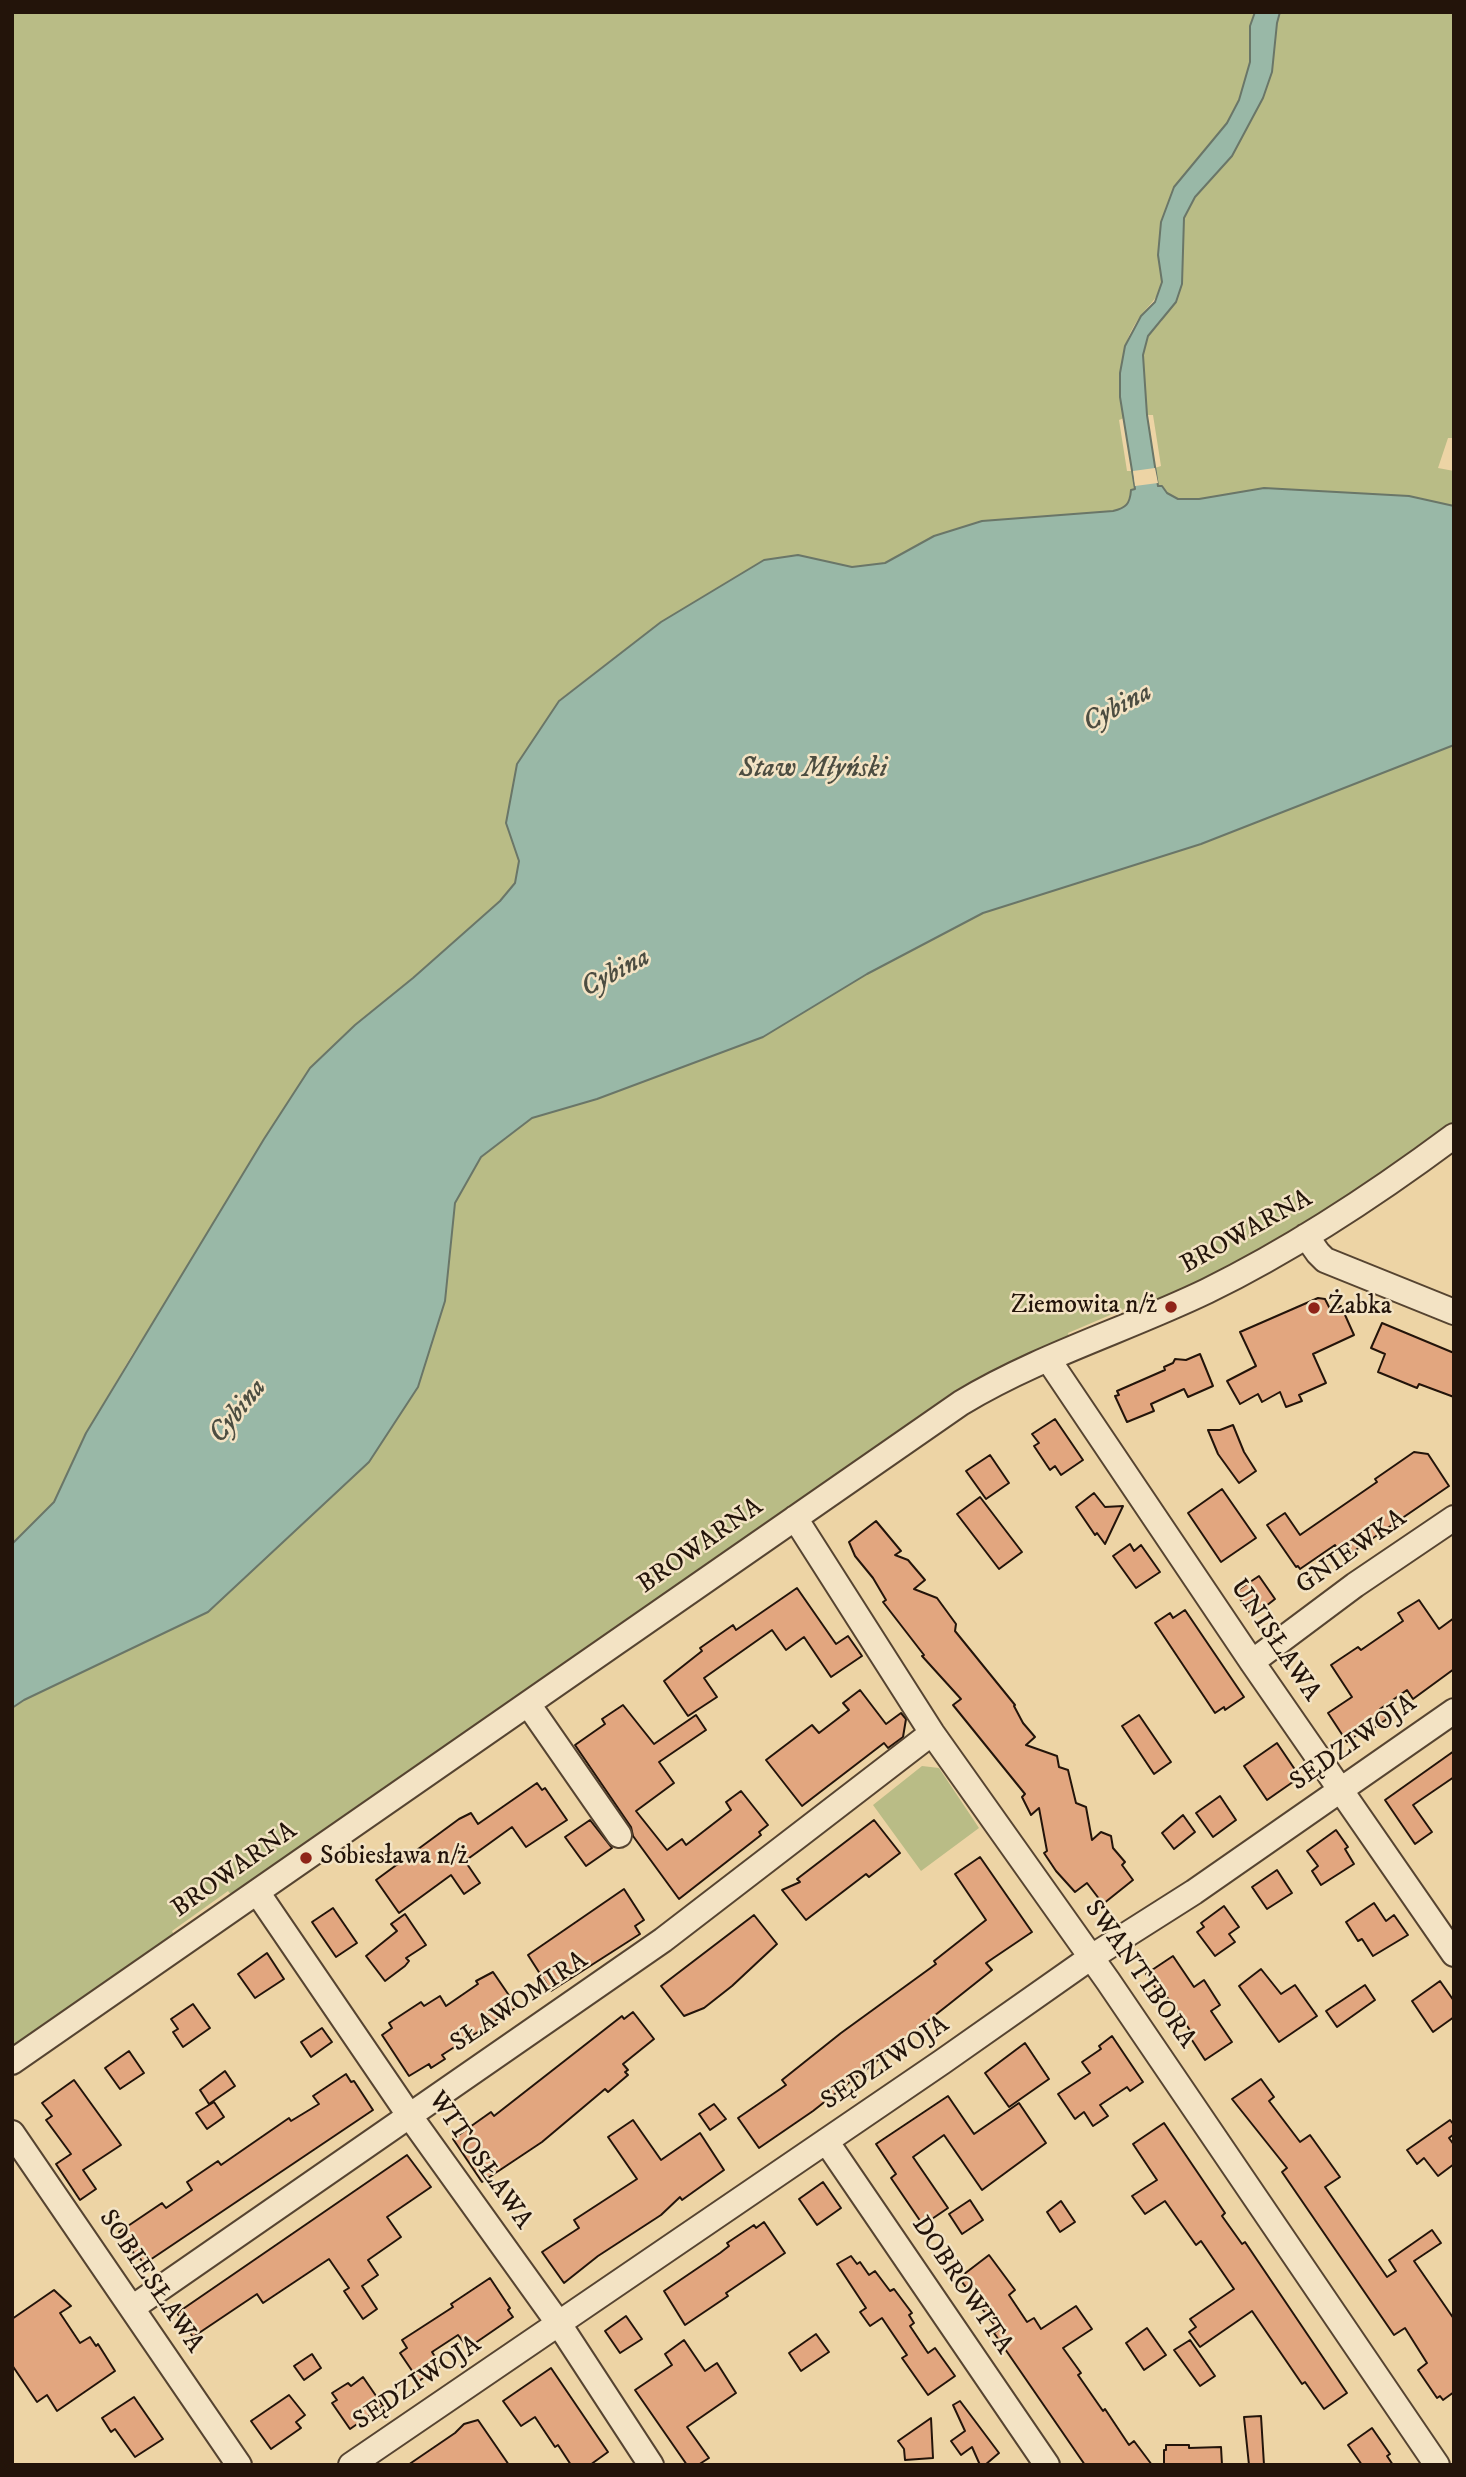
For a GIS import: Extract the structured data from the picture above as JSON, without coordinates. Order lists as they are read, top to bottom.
{
  "streets": {
    "street": [
      "BROWARNA",
      "GNIEWKA",
      "UNISŁAWA",
      "SĘDZIWOJA",
      "SWANTIBORA",
      "SŁAWOMIRA",
      "WITOSŁAWA",
      "SOBIESŁAWA",
      "DOBROWITA"
    ]
  },
  "crossings": [
    ["BROWARNA", "UNISŁAWA"],
    ["BROWARNA", "SWANTIBORA"],
    ["BROWARNA", "WITOSŁAWA"],
    ["GNIEWKA", "UNISŁAWA"],
    ["UNISŁAWA", "SĘDZIWOJA"],
    ["SĘDZIWOJA", "SWANTIBORA"],
    ["SĘDZIWOJA", "WITOSŁAWA"],
    ["SĘDZIWOJA", "DOBROWITA"],
    ["SWANTIBORA", "SŁAWOMIRA"],
    ["SŁAWOMIRA", "WITOSŁAWA"],
    ["SŁAWOMIRA", "SOBIESŁAWA"]
  ],
  "water": ["Cybina", "Staw Młyński"],
  "places": ["Ziemowita n/ż", "Żabka", "Sobiesława n/ż"]
}
